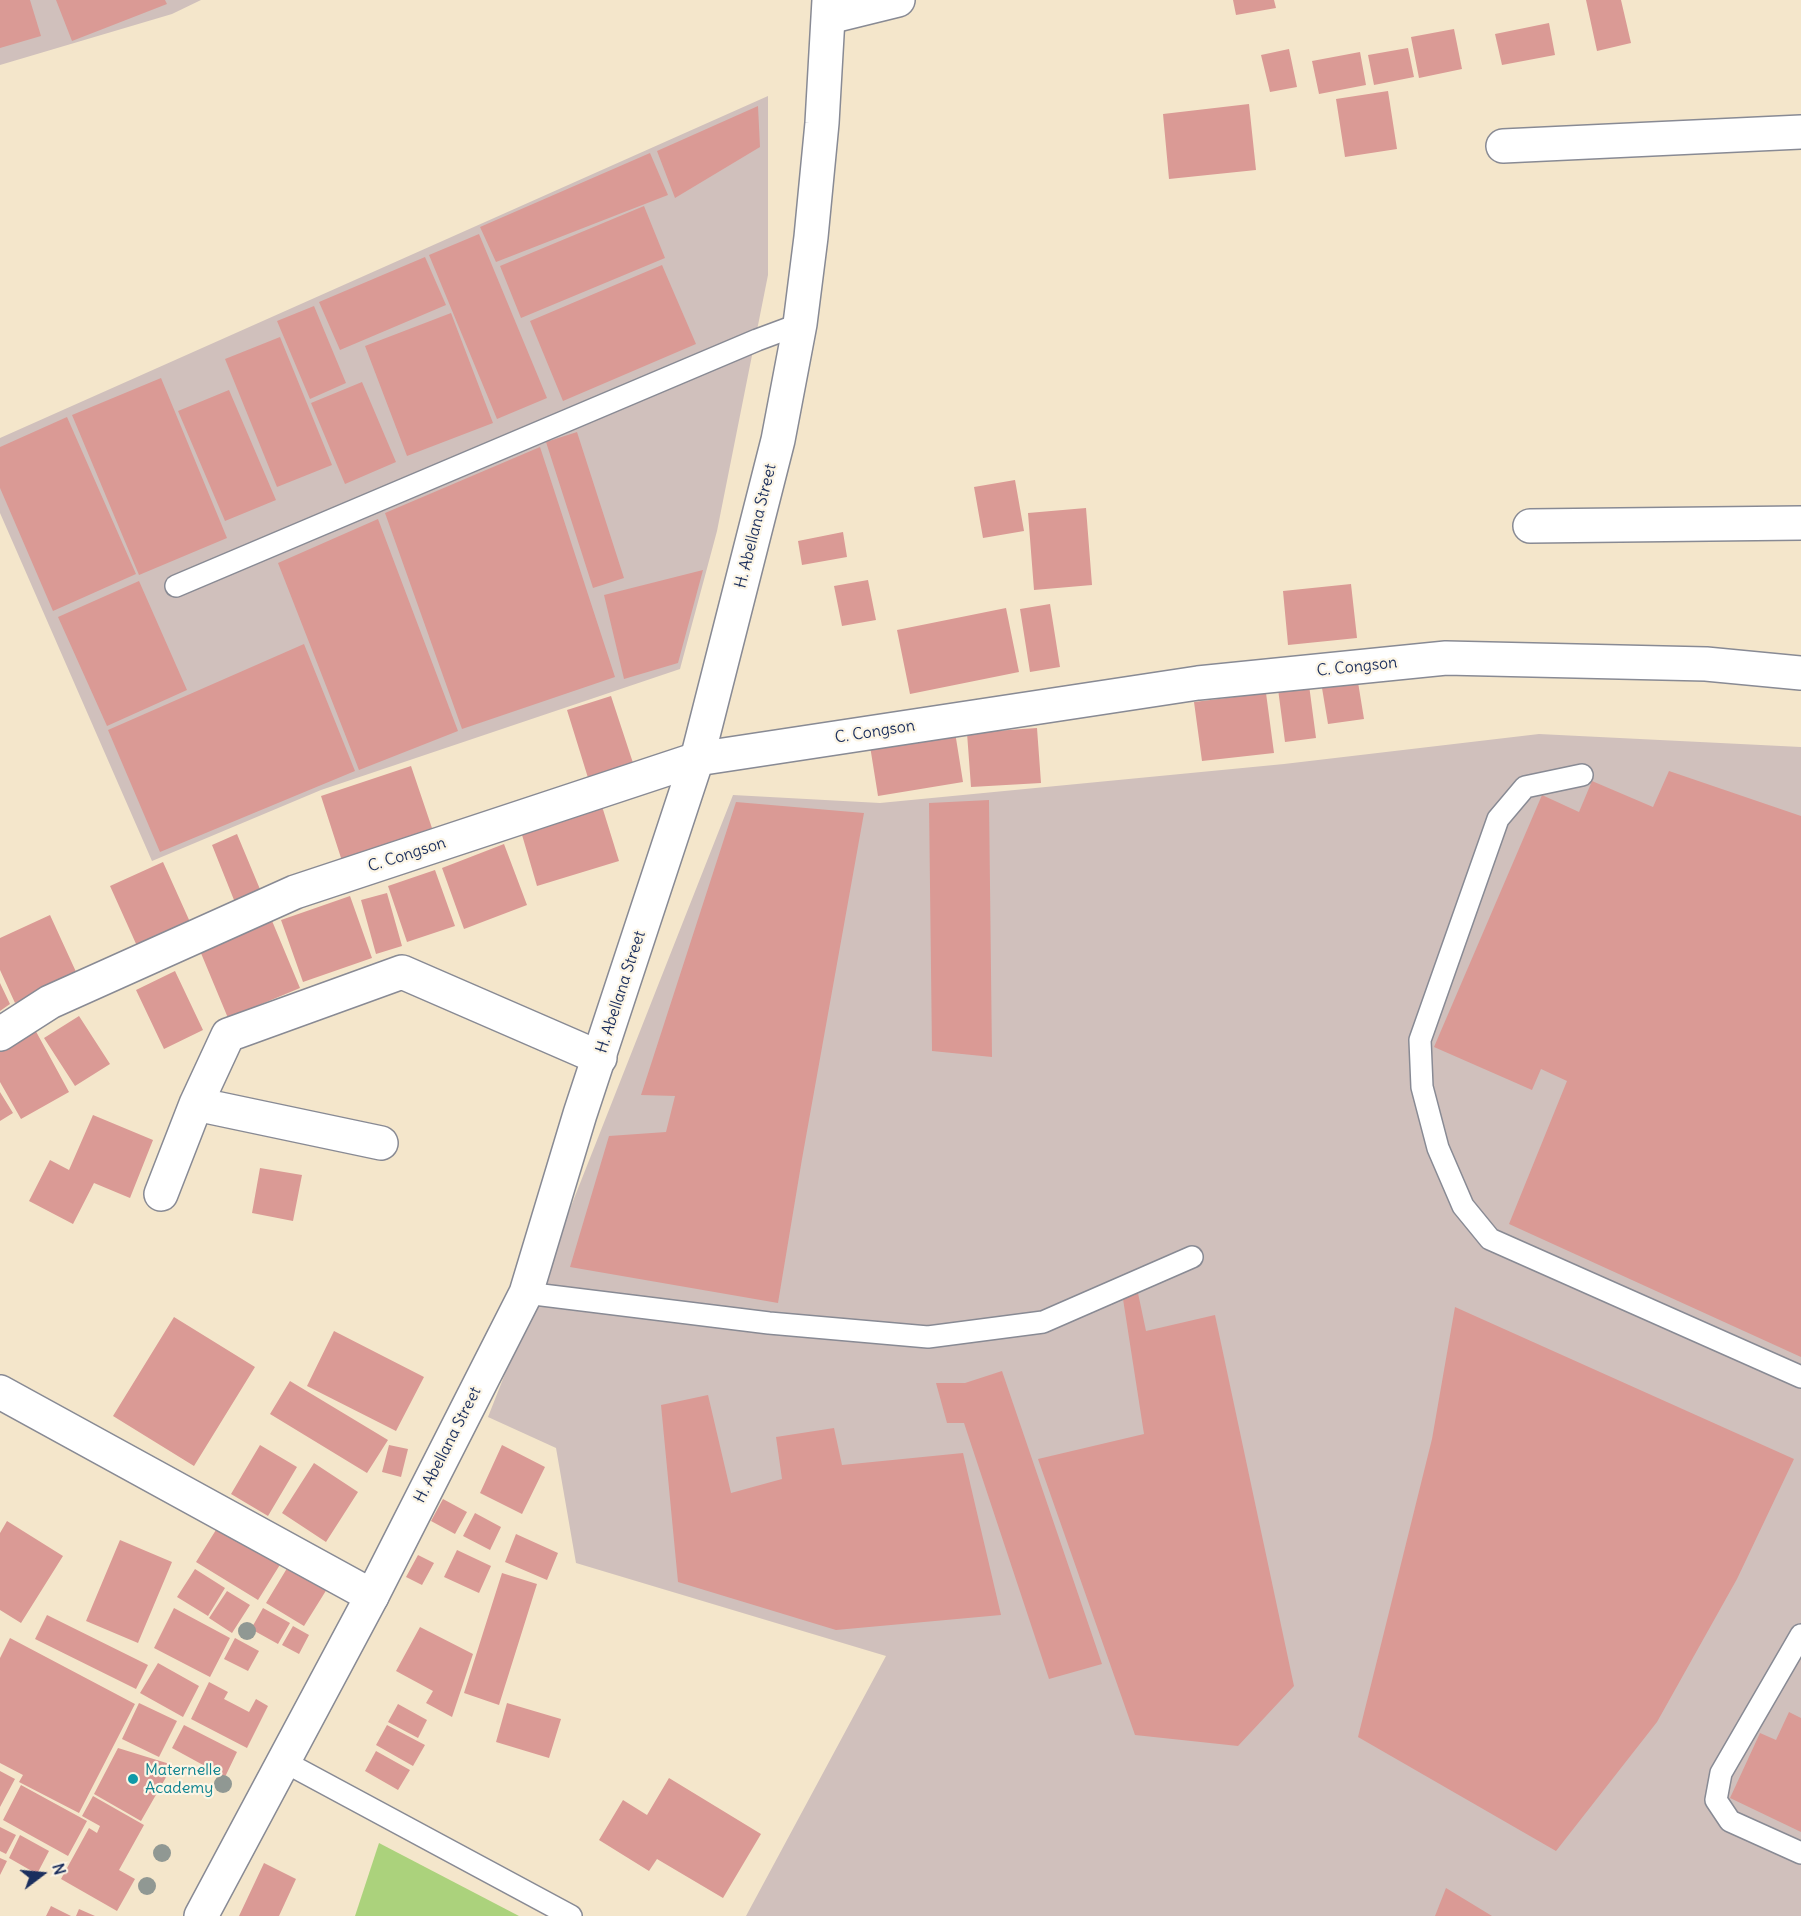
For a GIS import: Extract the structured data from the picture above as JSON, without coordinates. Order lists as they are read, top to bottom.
{
  "streets": {
    "street": ["H. Abellana Street", "C. Congson"]
  },
  "crossings": [
    ["H. Abellana Street", "C. Congson"]
  ],
  "places": ["Maternelle Academy"],
  "north": "right"
}
